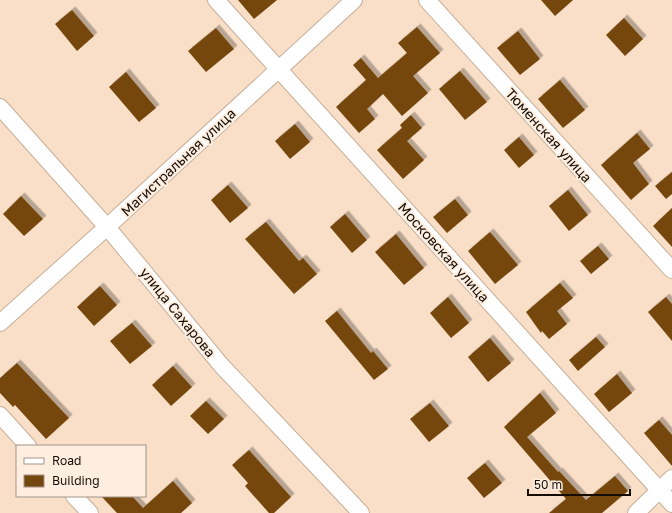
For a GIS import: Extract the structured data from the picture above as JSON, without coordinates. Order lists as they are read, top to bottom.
{
  "streets": {
    "street": [
      "Тюменская улица",
      "Магистральная улица",
      "Московская улица",
      "улица Сахарова"
    ]
  },
  "crossings": [
    ["Магистральная улица", "Московская улица"],
    ["Магистральная улица", "улица Сахарова"]
  ],
  "legend": ["Road", "Building"],
  "scale_bar": "50 m"
}
